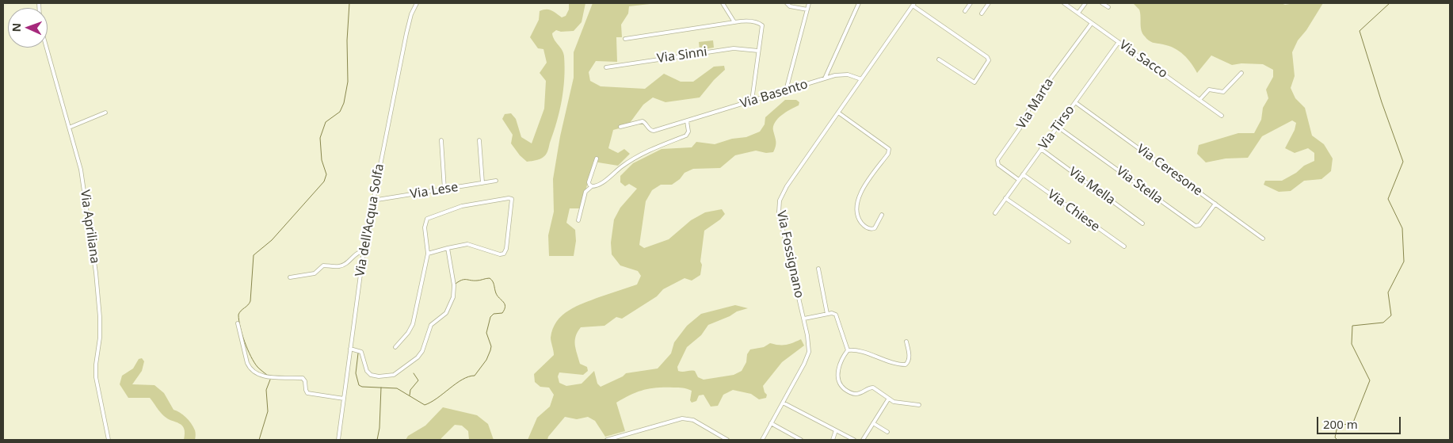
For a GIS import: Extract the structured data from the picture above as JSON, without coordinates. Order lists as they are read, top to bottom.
{
  "streets": {
    "street": [
      "Via Sinni",
      "Via Sacco",
      "Via Basento",
      "Via Marta",
      "Via Tirso",
      "Via Ceresone",
      "Via Stella",
      "Via Mella",
      "Via Lese",
      "Via Chiese",
      "Via dell'Acqua Solfa",
      "Via Apriliana",
      "Via Fossignano"
    ]
  },
  "crossings": [
    ["Via Sacco", "Via Marta"],
    ["Via Sacco", "Via Tirso"],
    ["Via Basento", "Via Fossignano"],
    ["Via Marta", "Via Tirso"],
    ["Via Tirso", "Via Ceresone"],
    ["Via Tirso", "Via Stella"],
    ["Via Tirso", "Via Mella"],
    ["Via Tirso", "Via Chiese"],
    ["Via Ceresone", "Via Stella"],
    ["Via Lese", "Via dell'Acqua Solfa"]
  ],
  "scale_bar": "200 m",
  "north": "left"
}
